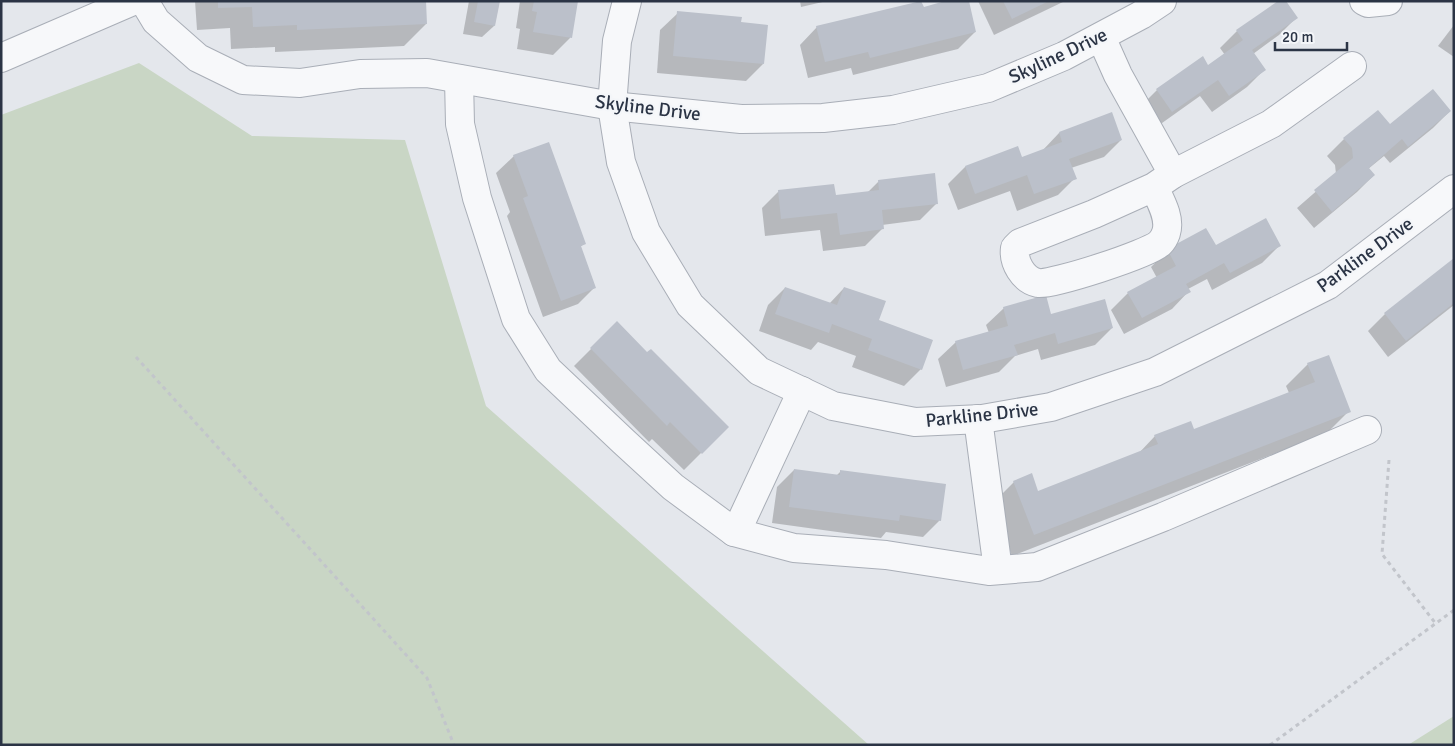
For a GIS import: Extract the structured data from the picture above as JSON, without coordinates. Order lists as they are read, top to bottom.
{
  "streets": {
    "street": ["Skyline Drive", "Parkline Drive"]
  },
  "crossings": [
    ["Skyline Drive", "Parkline Drive"]
  ],
  "scale_bar": "20 m"
}
